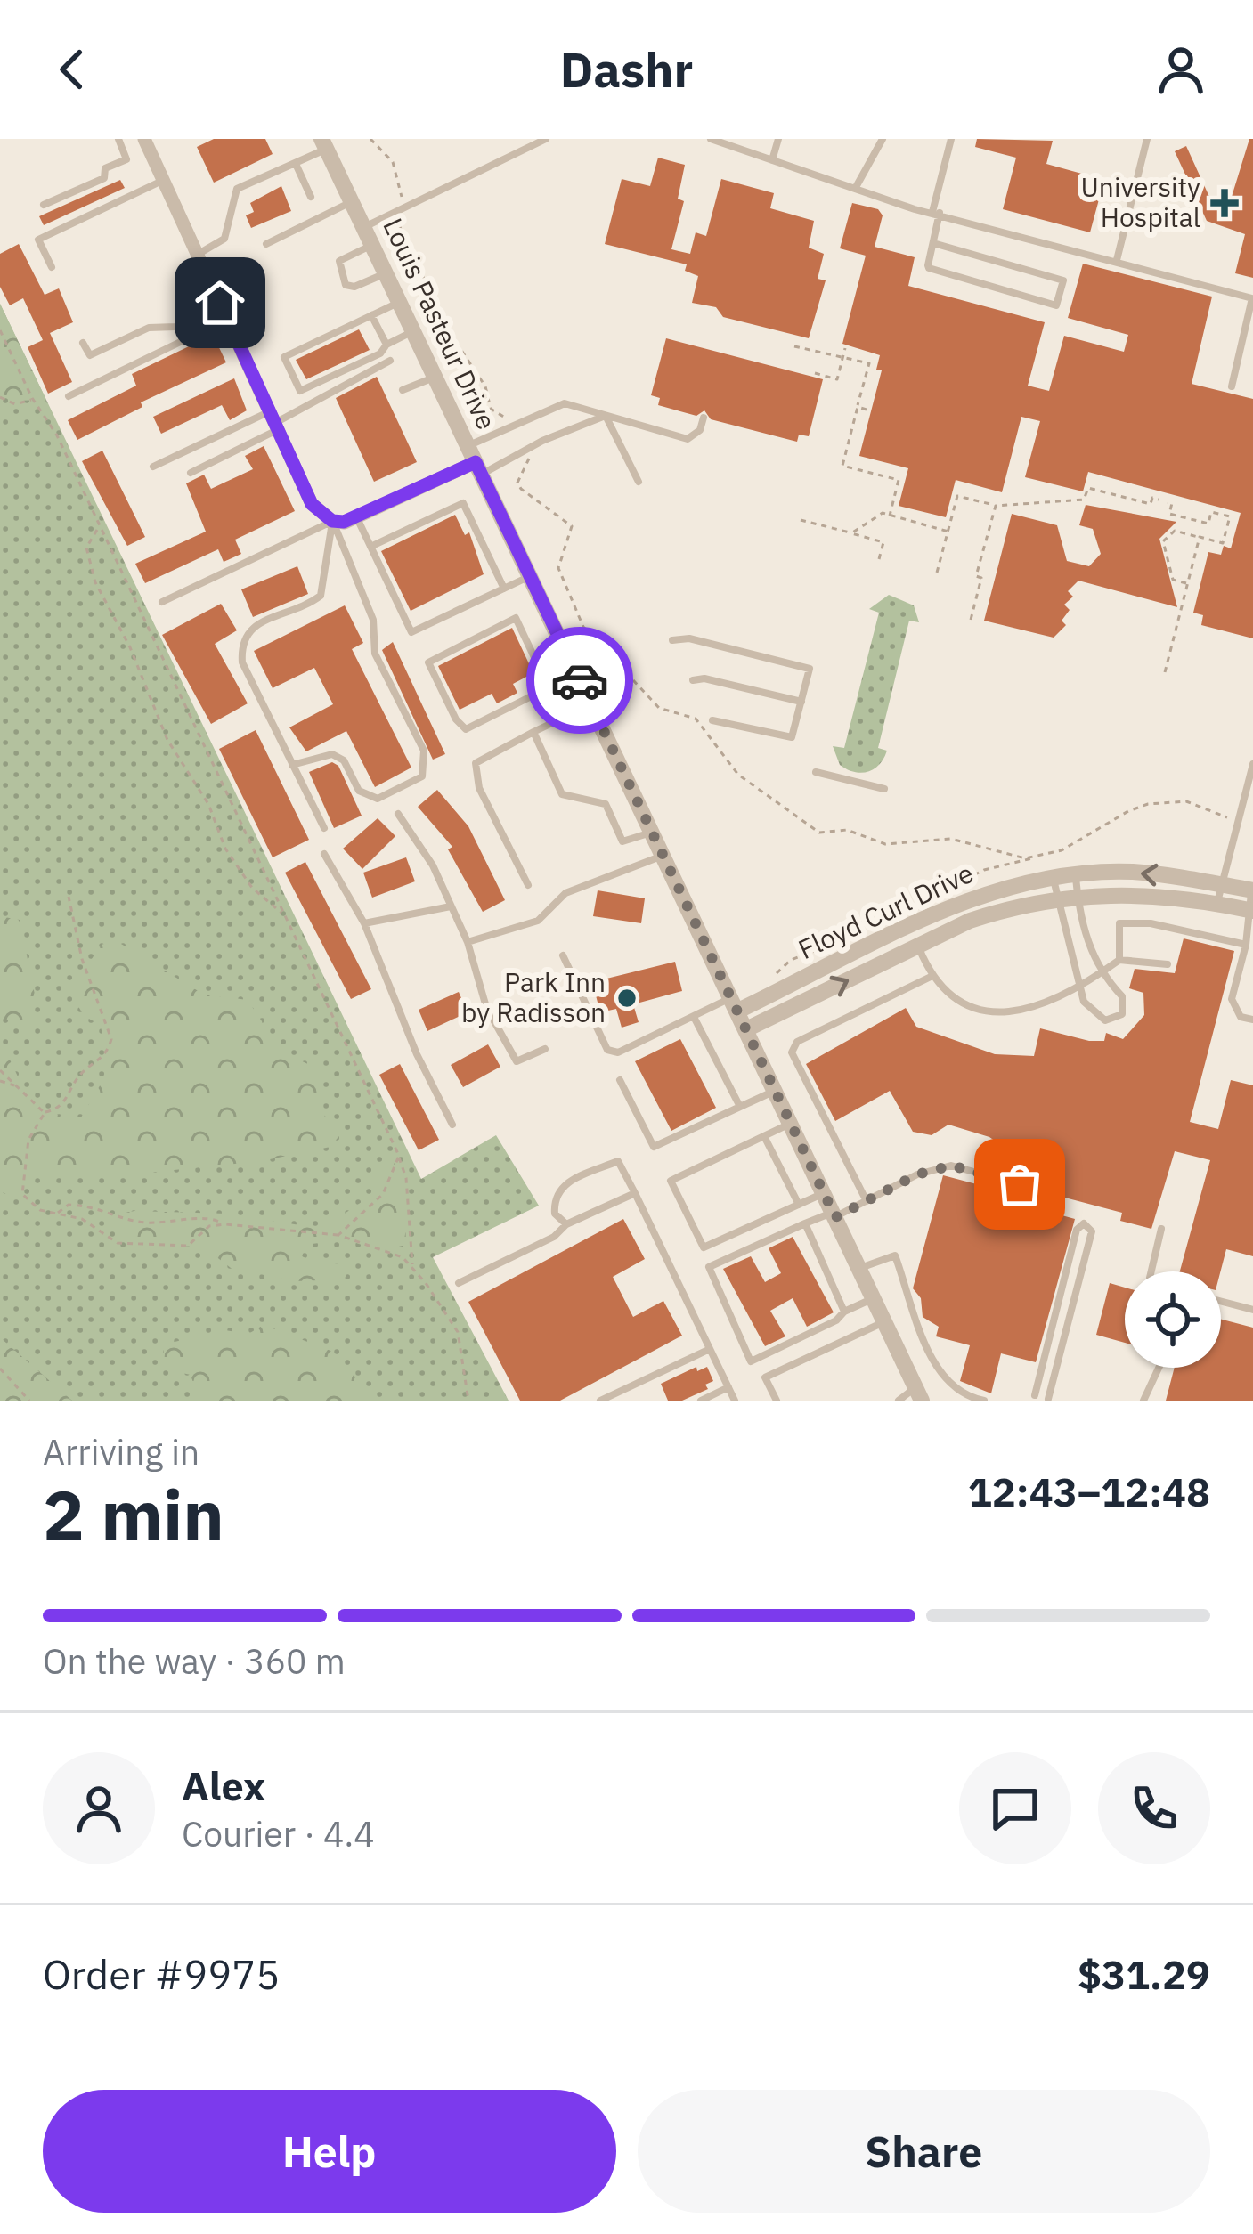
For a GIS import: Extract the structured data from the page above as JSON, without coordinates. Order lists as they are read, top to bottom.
{
  "streets": {
    "street": ["Louis Pasteur Drive", "Floyd Curl Drive"]
  },
  "crossings": [
    ["Louis Pasteur Drive", "Floyd Curl Drive"]
  ],
  "places": {
    "health": ["University Hospital"],
    "other": ["Park Inn by Radisson"]
  },
  "page": {
    "header": "Dashr",
    "heading": ["2 min", "Arriving in", "12:43–12:48"],
    "panel": [
      "Alex",
      "Courier · 4.4",
      "Order #9975",
      "$31.29"
    ],
    "bar": "On the way · 360 m",
    "buttons": ["Help", "Share"]
  }
}
